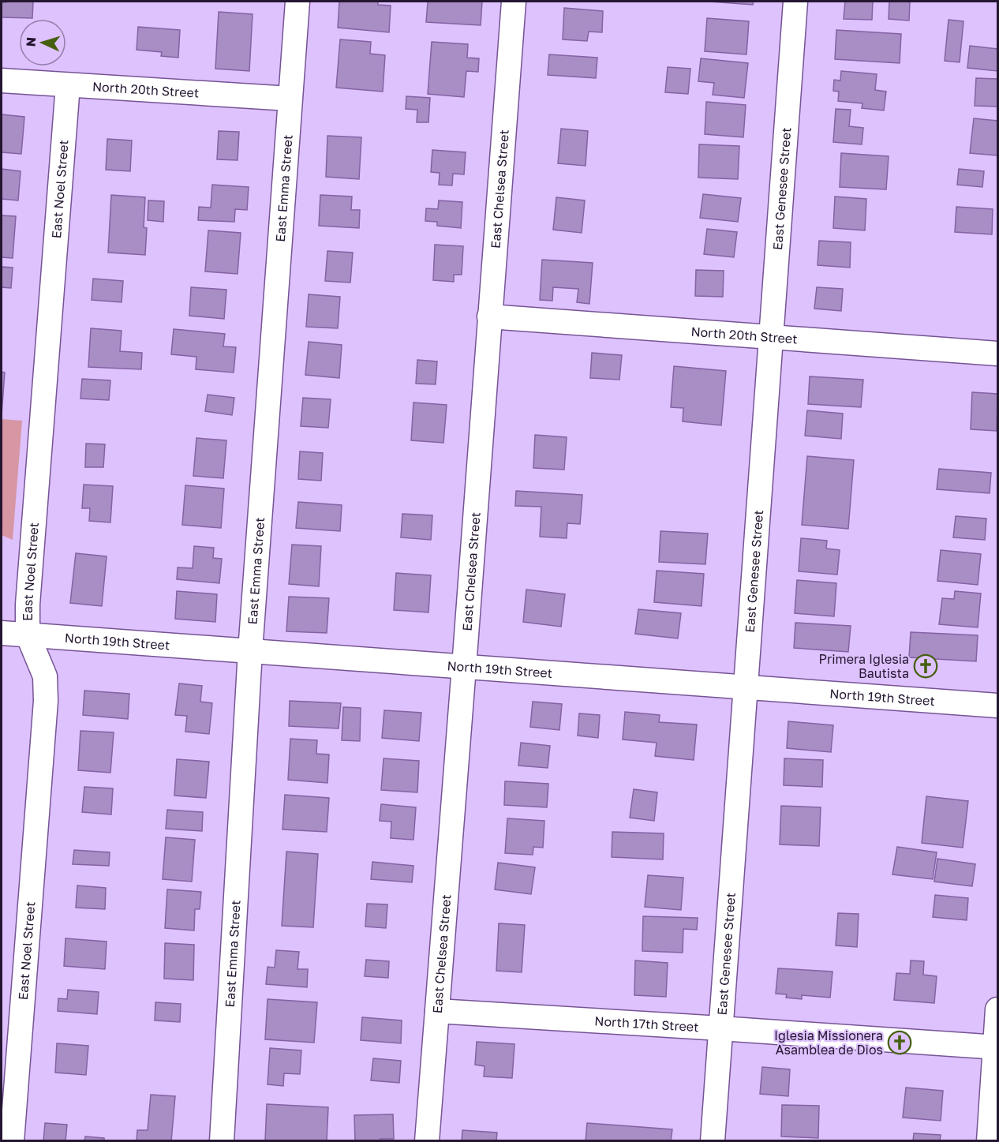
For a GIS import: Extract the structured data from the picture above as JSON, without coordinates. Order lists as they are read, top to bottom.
{
  "streets": {
    "street": [
      "North 20th Street",
      "East Emma Street",
      "East Chelsea Street",
      "East Genesee Street",
      "East Noel Street",
      "North 19th Street",
      "North 17th Street"
    ]
  },
  "crossings": [
    ["North 20th Street", "East Emma Street"],
    ["North 20th Street", "East Chelsea Street"],
    ["North 20th Street", "East Genesee Street"],
    ["North 20th Street", "East Noel Street"],
    ["East Emma Street", "North 19th Street"],
    ["East Chelsea Street", "North 19th Street"],
    ["East Chelsea Street", "North 17th Street"],
    ["East Genesee Street", "North 19th Street"],
    ["East Genesee Street", "North 17th Street"],
    ["East Noel Street", "North 19th Street"]
  ],
  "places": {
    "church": ["Primera Iglesia Bautista", "Iglesia Missionera Asamblea de Dios"]
  },
  "north": "left"
}
